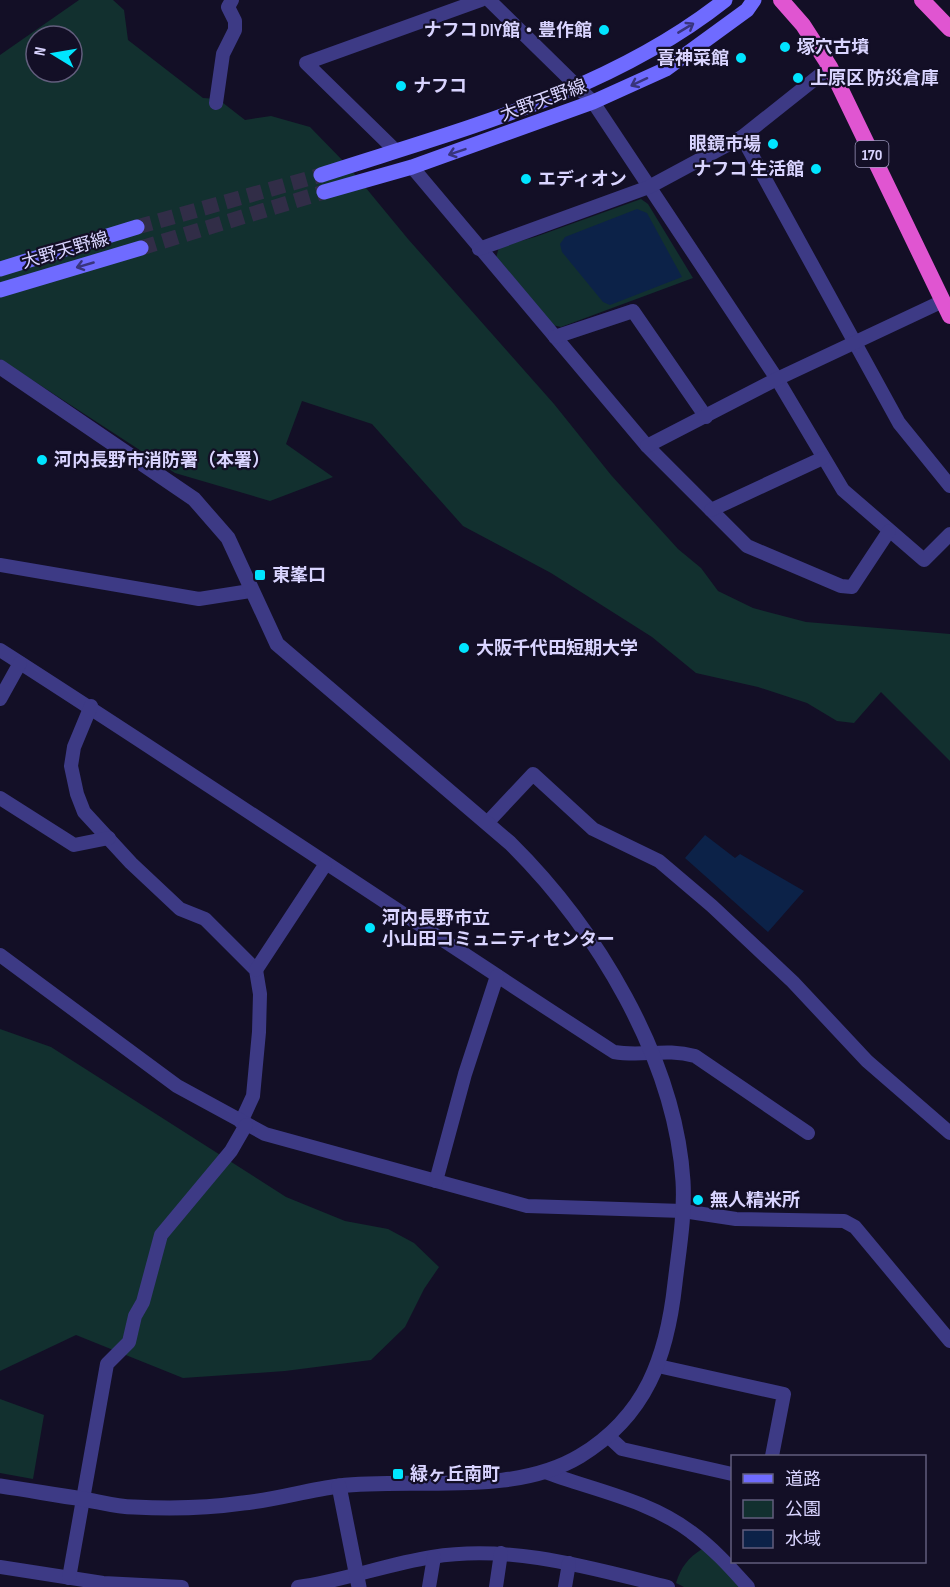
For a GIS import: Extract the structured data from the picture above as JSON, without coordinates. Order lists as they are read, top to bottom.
{
  "streets": {
    "highway": ["170"],
    "main road": ["大野天野線"]
  },
  "places": {
    "other": [
      "ナフコ DIY館・豊作館",
      "塚穴古墳",
      "喜神菜館",
      "上原区 防災倉庫",
      "ナフコ",
      "眼鏡市場",
      "ナフコ 生活館",
      "エディオン",
      "河内長野市消防署（本署）",
      "大阪千代田短期大学",
      "河内長野市立 小山田コミュニティセンター",
      "無人精米所"
    ],
    "transit": ["東峯口", "緑ヶ丘南町"]
  },
  "legend": ["道路", "公園", "水域"],
  "north": "left"
}
